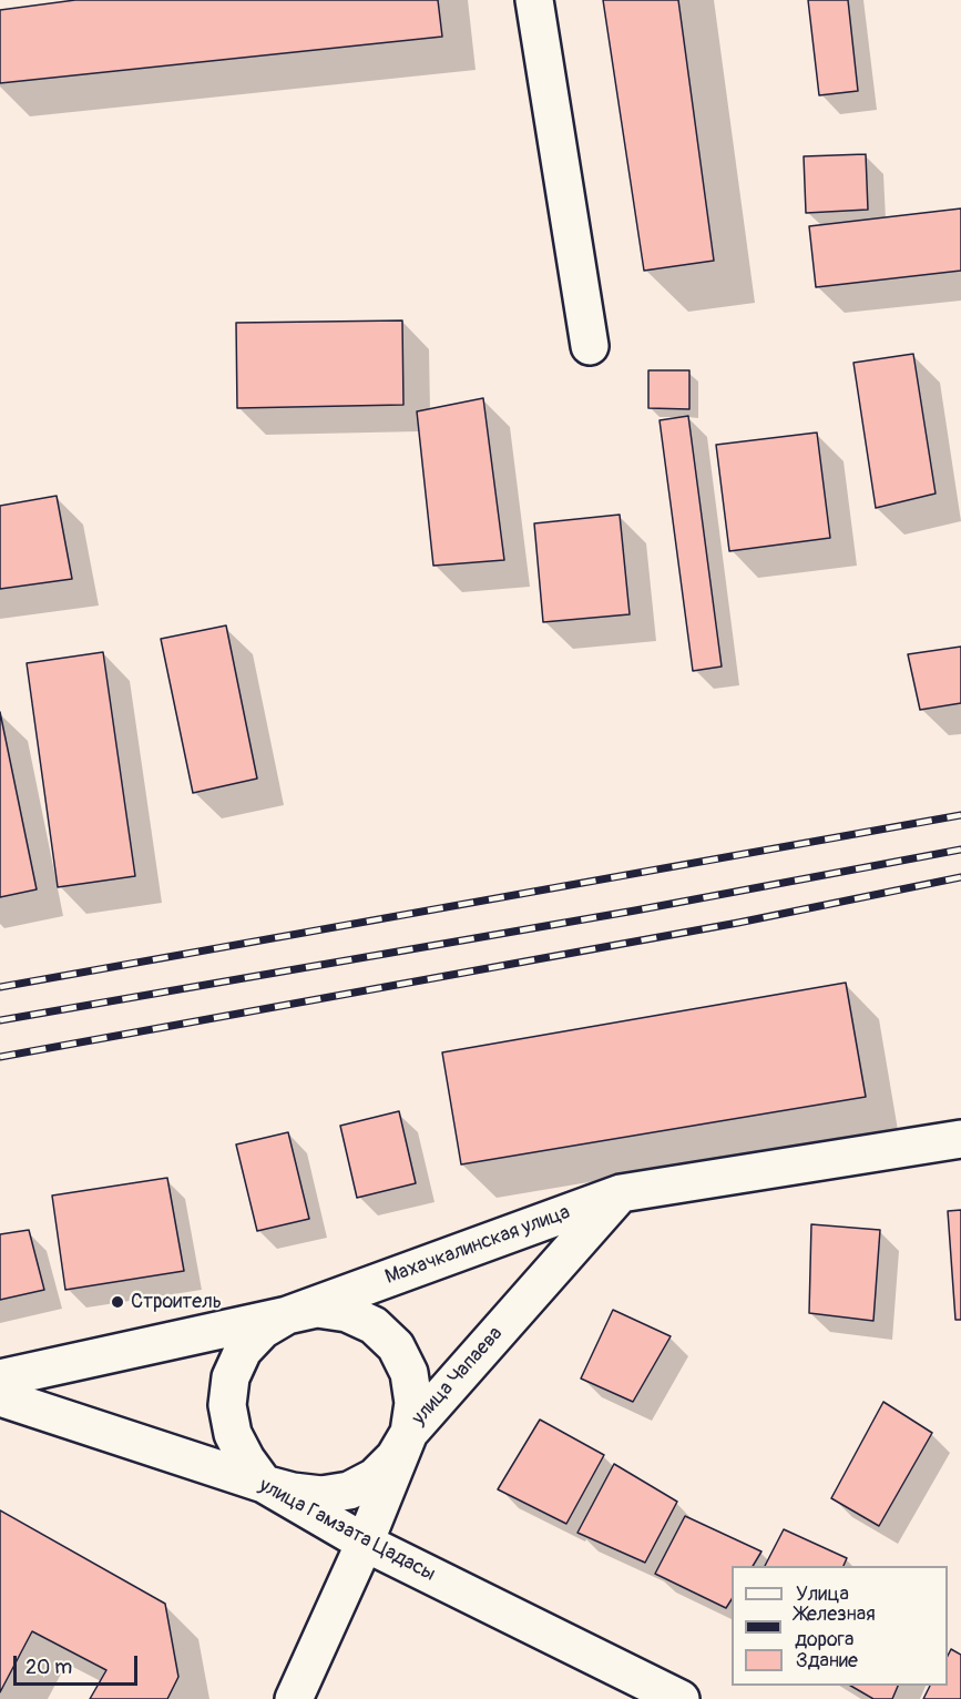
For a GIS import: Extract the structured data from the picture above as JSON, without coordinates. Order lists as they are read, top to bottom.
{
  "streets": {
    "street": ["Махачкалинская улица", "улица Чапаева", "улица Гамзата Цадасы"]
  },
  "crossings": [
    ["Махачкалинская улица", "улица Чапаева"],
    ["Махачкалинская улица", "улица Гамзата Цадасы"],
    ["улица Чапаева", "улица Гамзата Цадасы"]
  ],
  "places": ["Строитель"],
  "legend": ["Улица", "Железная дорога", "Здание"],
  "scale_bar": "20 m"
}
